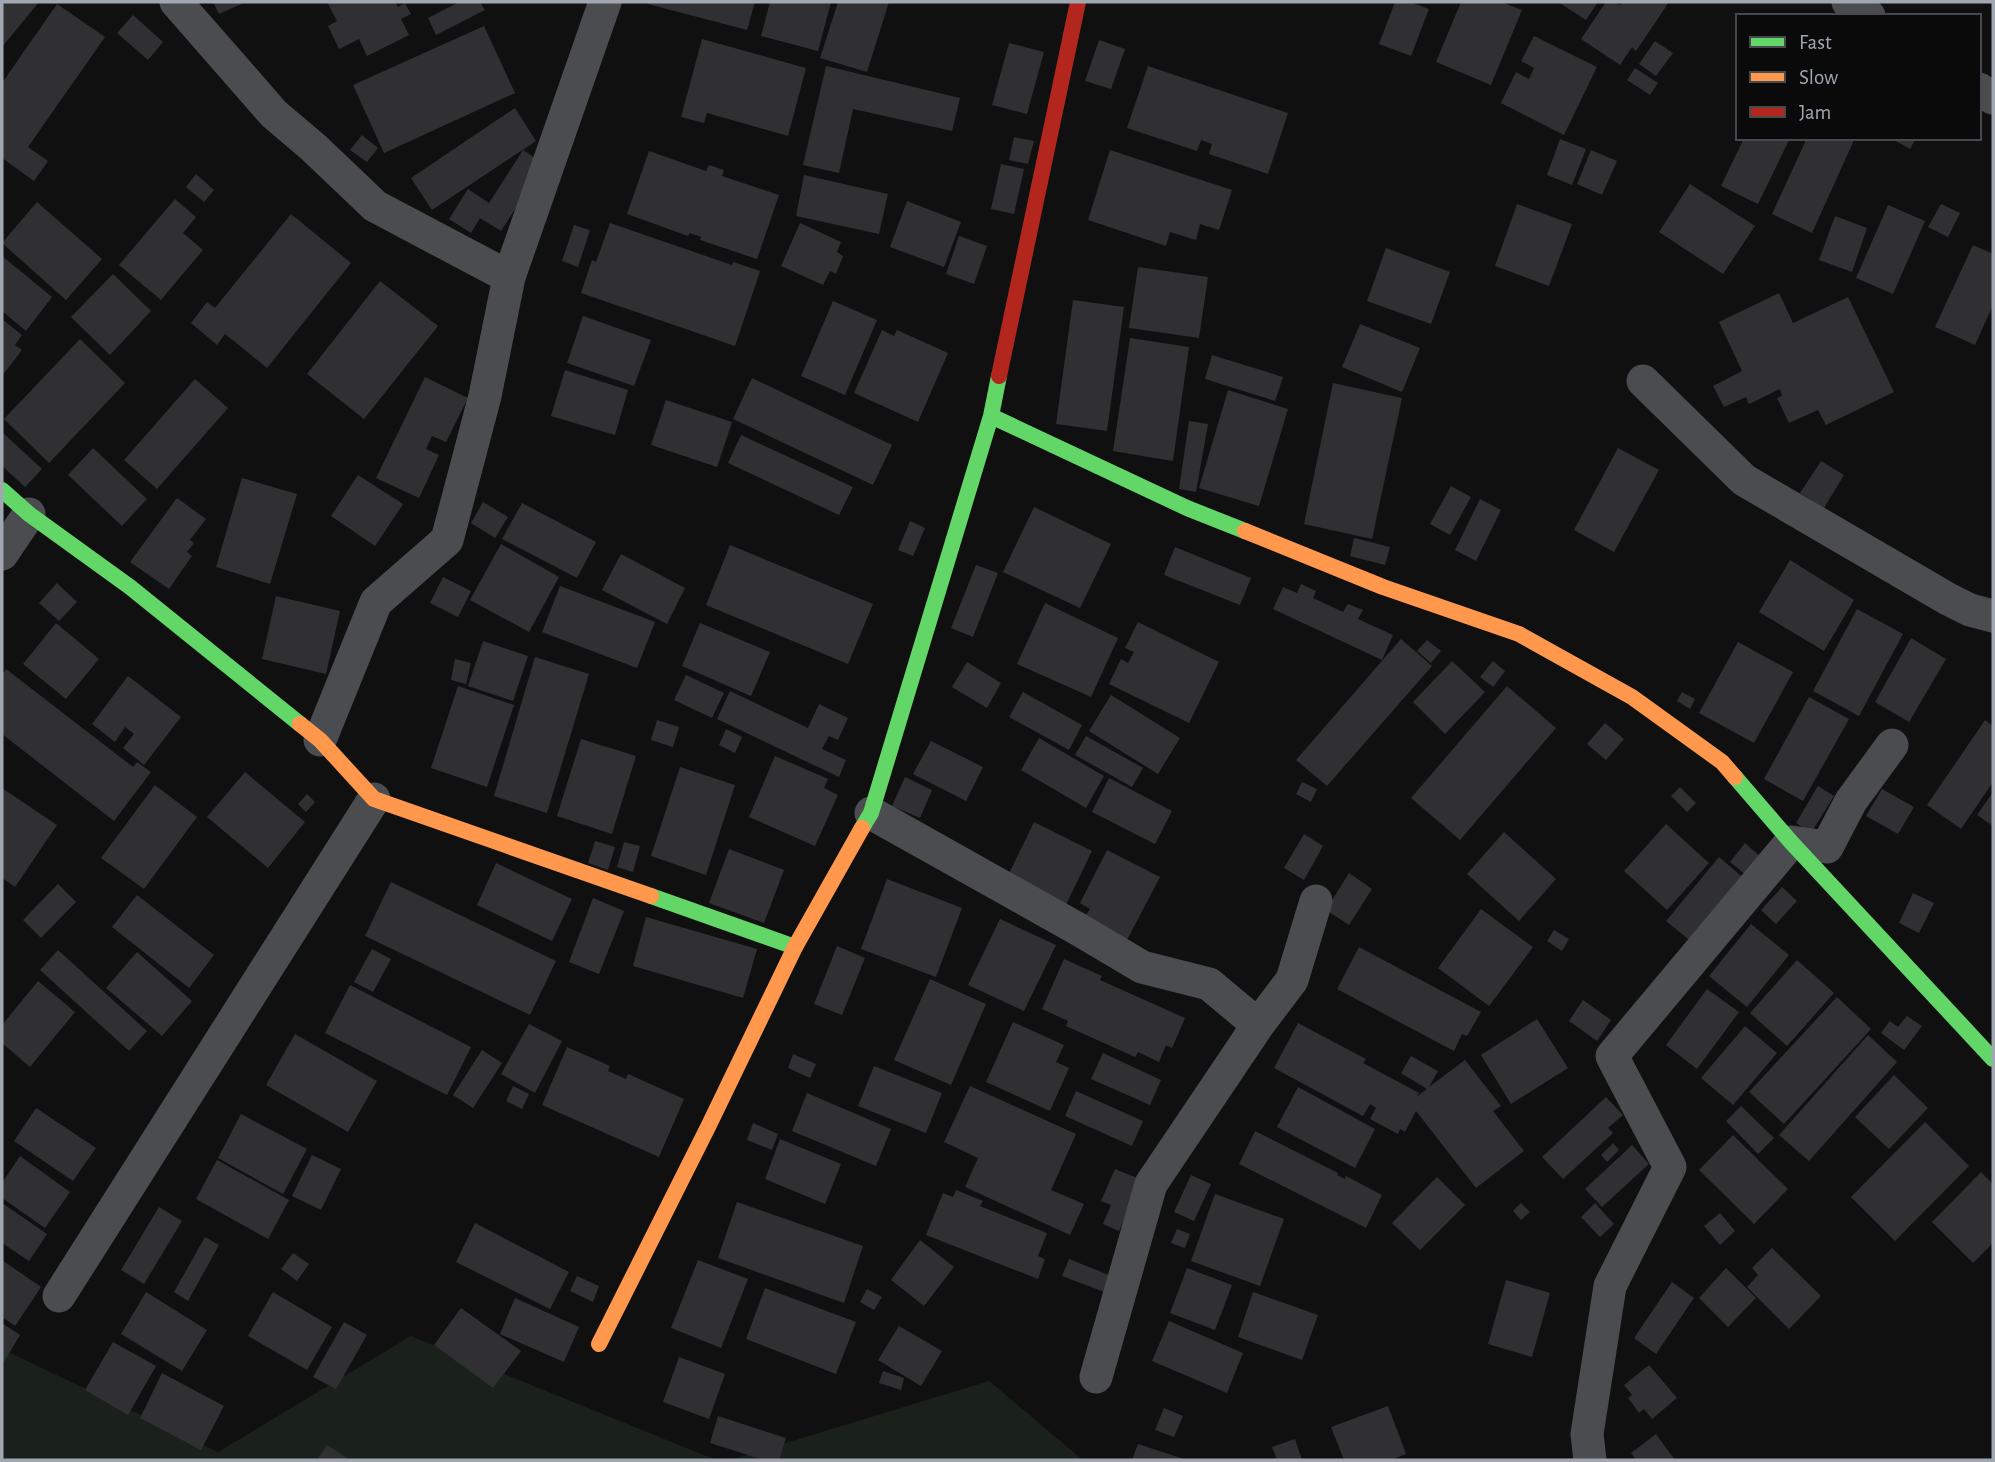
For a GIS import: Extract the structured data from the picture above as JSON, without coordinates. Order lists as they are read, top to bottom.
{
  "legend": ["Fast", "Slow", "Jam"]
}
